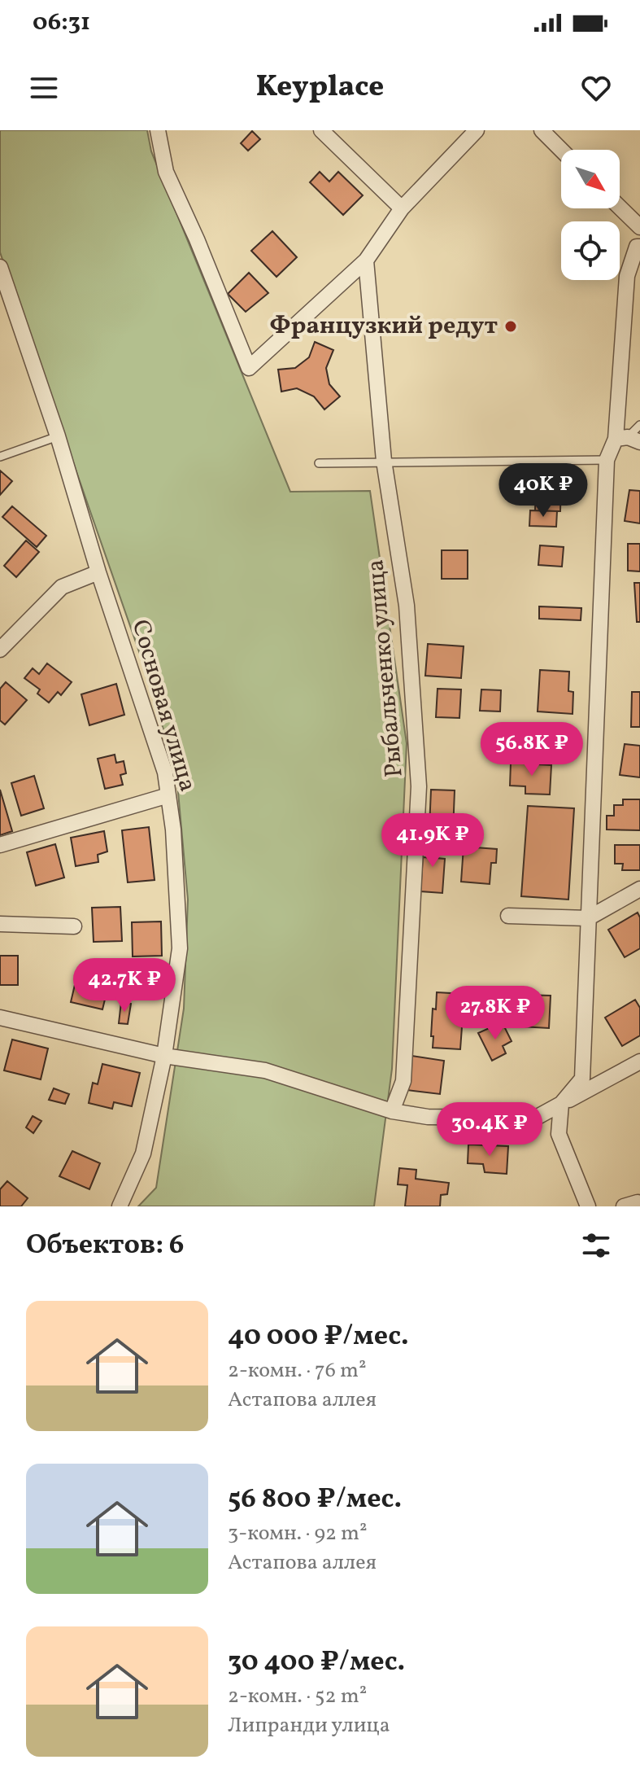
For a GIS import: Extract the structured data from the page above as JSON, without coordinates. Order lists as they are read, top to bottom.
{
  "streets": {
    "street": ["Рыбальченко улица", "Сосновая улица"]
  },
  "places": ["Французкий редут"],
  "north": "bottom right",
  "page": {
    "status": "06:31",
    "header": "Keyplace",
    "price": [
      "40K ₽",
      "56.8K ₽",
      "41.9K ₽",
      "42.7K ₽",
      "27.8K ₽",
      "30.4K ₽"
    ],
    "heading": "Объектов: 6",
    "list": [
      {
        "name": "40 000 ₽/мес.",
        "note": "2-комн. · 76 m² · Астапова аллея"
      },
      {
        "name": "56 800 ₽/мес.",
        "note": "3-комн. · 92 m² · Астапова аллея"
      },
      {
        "name": "30 400 ₽/мес.",
        "note": "2-комн. · 52 m² · Липранди улица"
      }
    ]
  }
}
